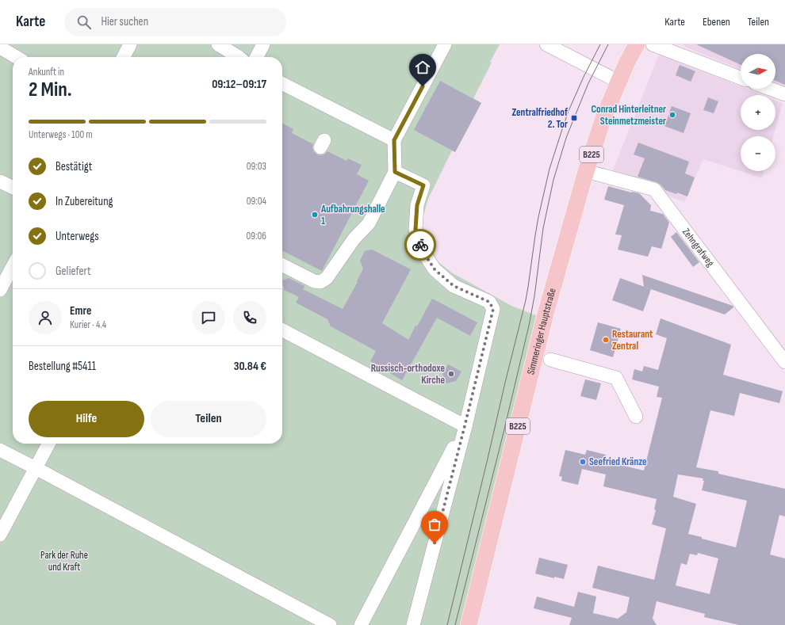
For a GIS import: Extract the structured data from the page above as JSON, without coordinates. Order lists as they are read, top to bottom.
{
  "streets": {
    "main road": ["B225", "Simmeringer Hauptstraße"],
    "street": ["Zehngrafweg"]
  },
  "crossings": [
    ["Zehngrafweg", "Simmeringer Hauptstraße"]
  ],
  "parks": ["Park der Ruhe und Kraft"],
  "places": {
    "other": [
      "Conrad Hinterleitner Steinmetzmeister",
      "Aufbahrungshalle 1",
      "Restaurant Zentral",
      "Russisch-orthodoxe Kirche",
      "Seefried Kränze"
    ],
    "transit": ["Zentralfriedhof 2. Tor"]
  },
  "north": "right",
  "page": {
    "header": "Karte",
    "search": "Hier suchen",
    "nav": ["Karte", "Ebenen", "Teilen"],
    "map_buttons": ["+", "−"],
    "heading": ["2 Min.", "Ankunft in", "09:12–09:17"],
    "panel": [
      "Emre",
      "Kurier · 4.4",
      "Bestellung #5411",
      "30.84 €"
    ],
    "bar": "Unterwegs · 100 m",
    "list": [
      ["Bestätigt", "09:03"],
      ["In Zubereitung", "09:04"],
      ["Unterwegs", "09:06"],
      "Geliefert"
    ],
    "buttons": ["Hilfe", "Teilen"]
  }
}
